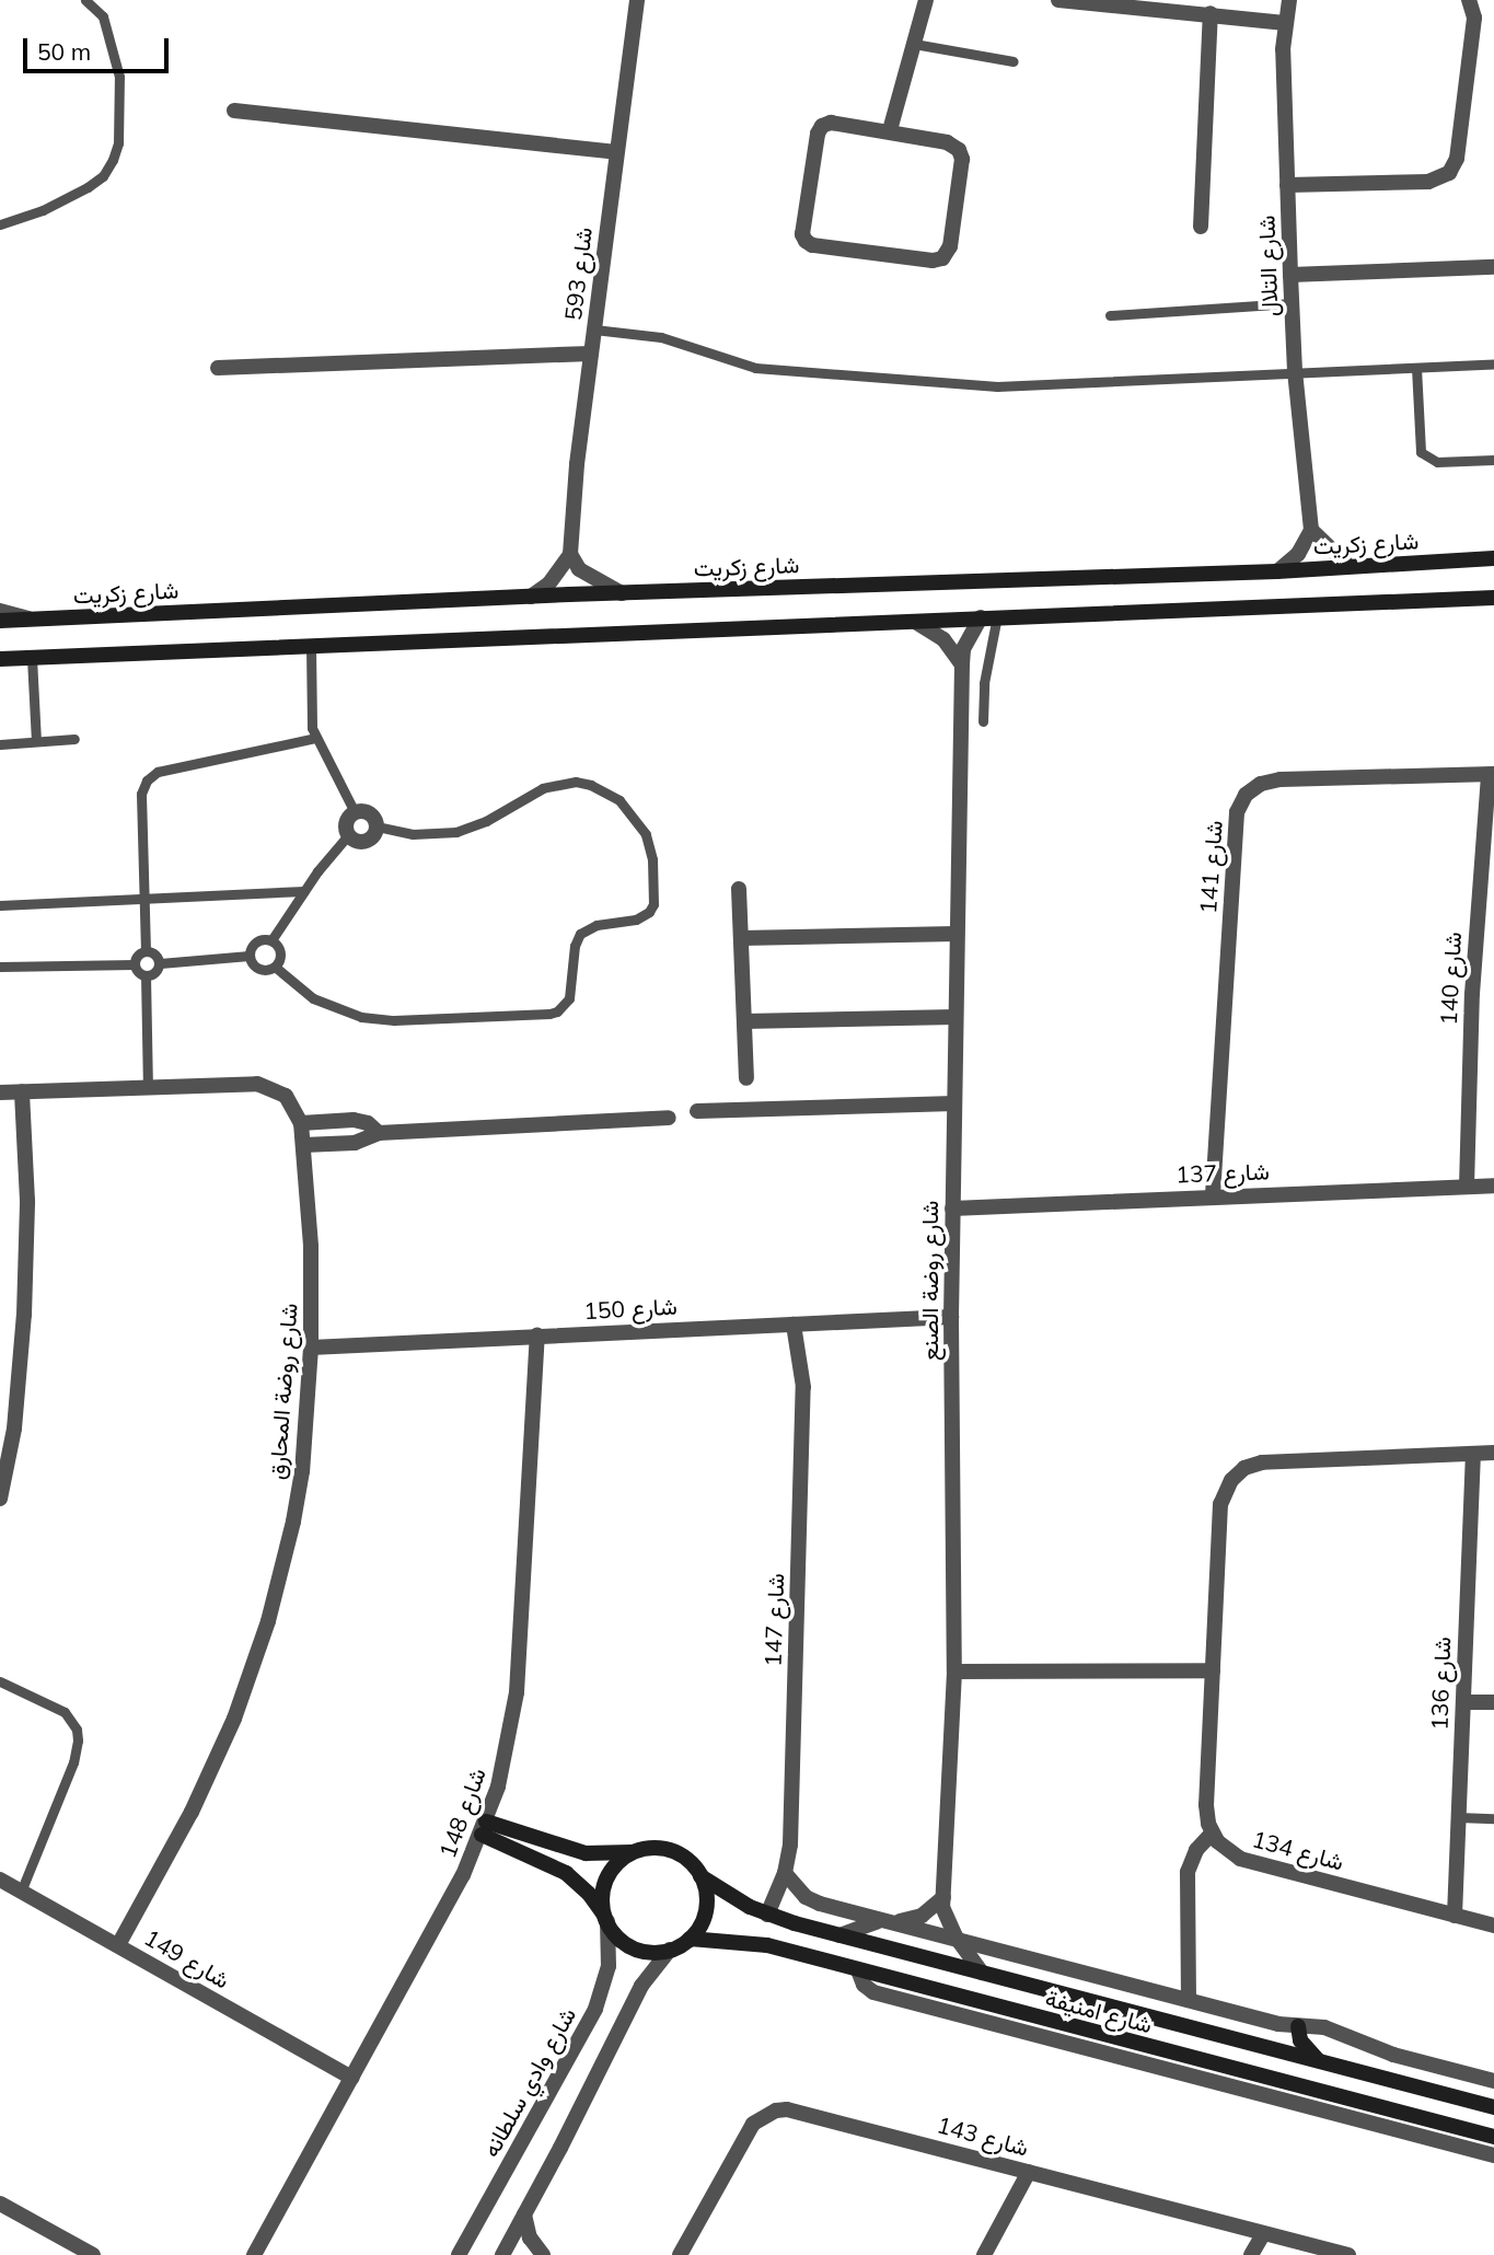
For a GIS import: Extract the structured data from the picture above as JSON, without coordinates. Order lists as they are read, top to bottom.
{
  "streets": {
    "street": [
      "شارع التلال",
      "شارع 593",
      "شارع زكريت",
      "شارع 141",
      "شارع 140",
      "شارع 137",
      "شارع روضة الصنع",
      "شارع 150",
      "شارع روضة المحارق",
      "شارع 147",
      "شارع 136",
      "شارع 148",
      "شارع 134",
      "شارع 149",
      "شارع امنيفة",
      "شارع وادي سلطانه",
      "شارع 143"
    ]
  },
  "crossings": [
    ["شارع 141", "شارع 140"],
    ["شارع 141", "شارع 137"],
    ["شارع 140", "شارع 137"],
    ["شارع 137", "شارع روضة الصنع"],
    ["شارع روضة الصنع", "شارع 150"],
    ["شارع روضة الصنع", "شارع امنيفة"],
    ["شارع 150", "شارع روضة المحارق"],
    ["شارع 150", "شارع 147"],
    ["شارع 150", "شارع 148"],
    ["شارع روضة المحارق", "شارع 149"],
    ["شارع 147", "شارع امنيفة"],
    ["شارع 136", "شارع 134"],
    ["شارع 148", "شارع 149"],
    ["شارع امنيفة", "شارع وادي سلطانه"]
  ],
  "scale_bar": "50 m"
}
